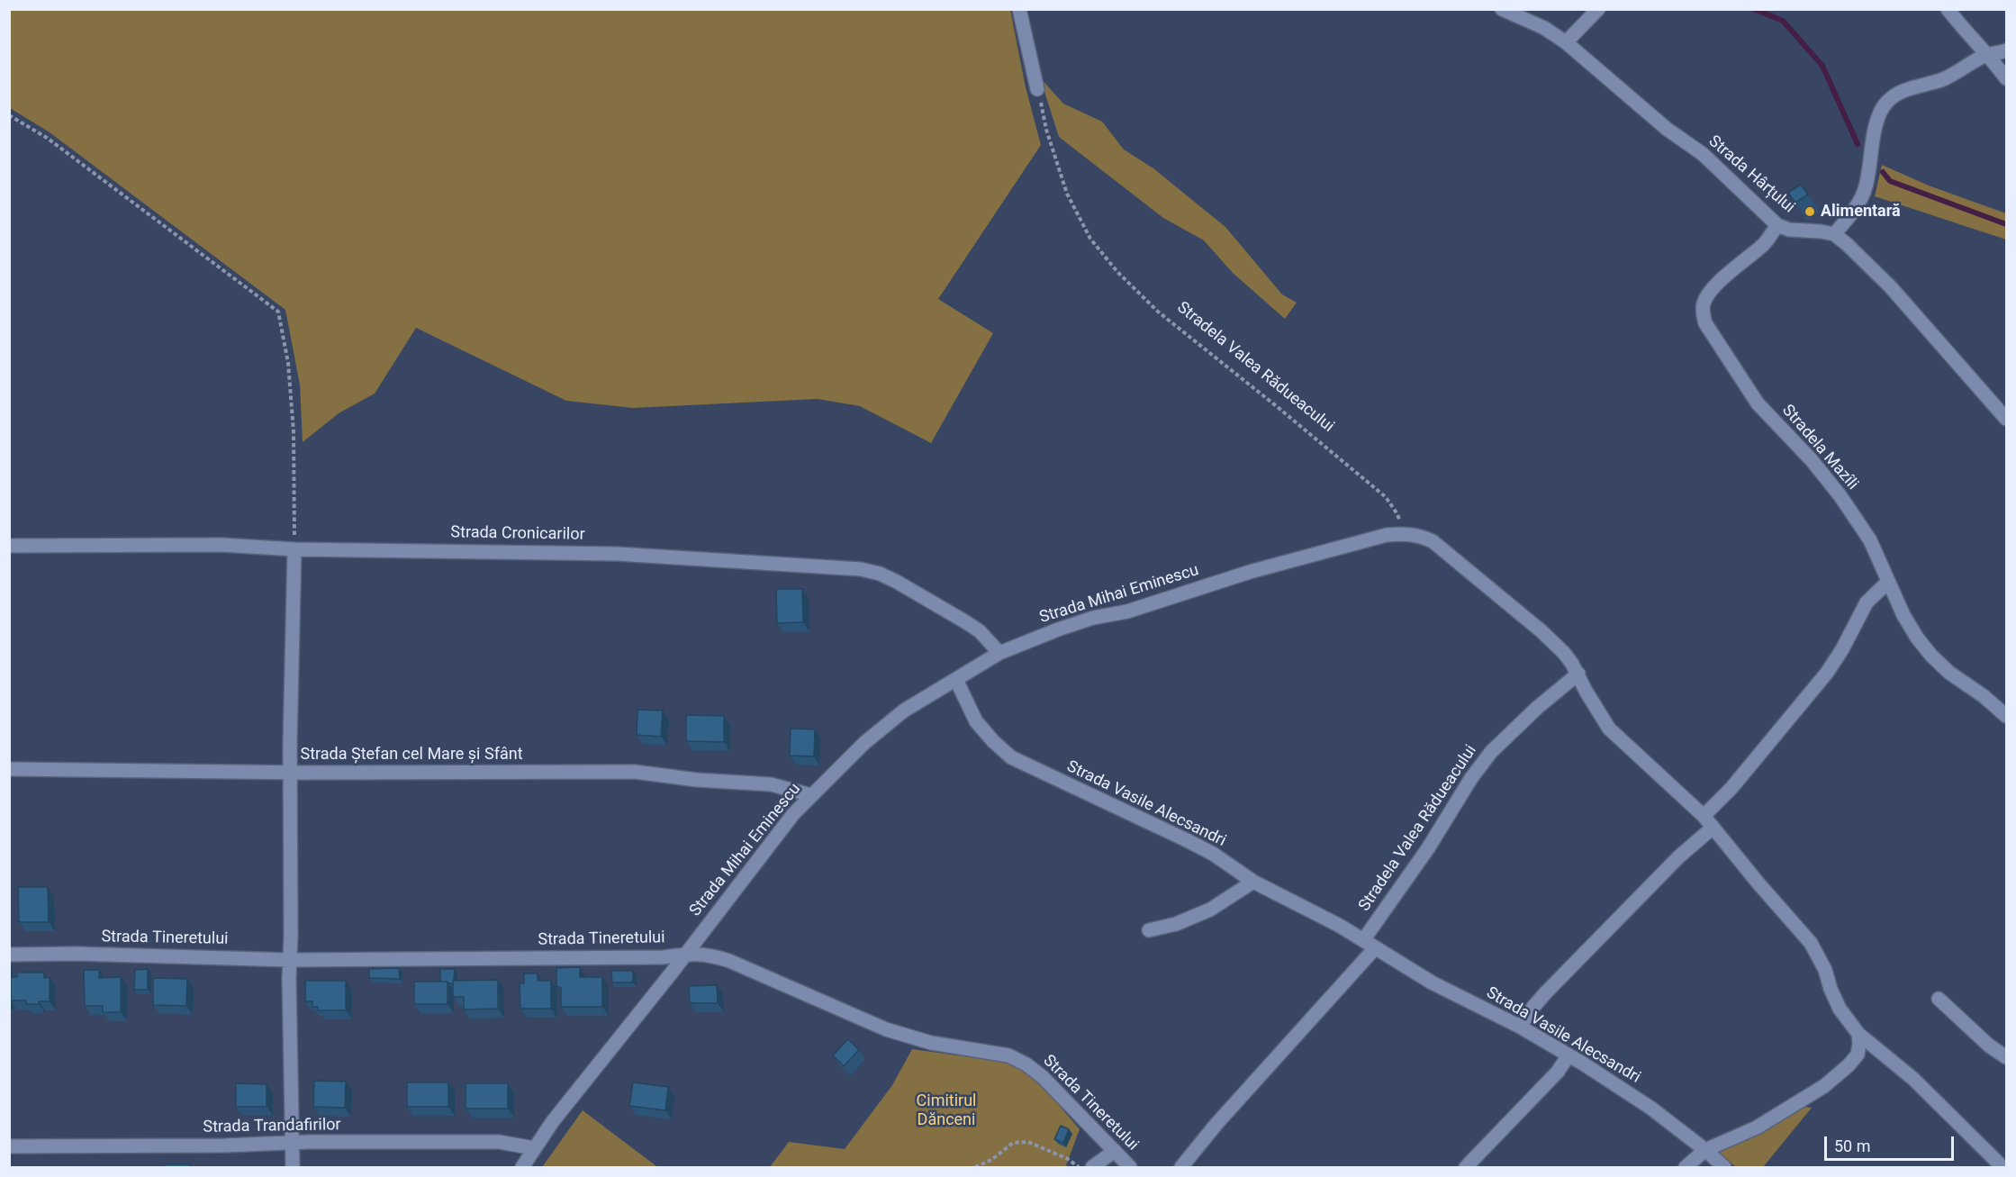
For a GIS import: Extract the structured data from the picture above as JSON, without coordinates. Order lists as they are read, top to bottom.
{
  "streets": {
    "street": [
      "Strada Hârțului",
      "Stradela Valea Rădueacului",
      "Stradela Mazîli",
      "Strada Cronicarilor",
      "Strada Mihai Eminescu",
      "Strada Ștefan cel Mare și Sfânt",
      "Strada Vasile Alecsandri",
      "Strada Tineretului",
      "Strada Trandafirilor"
    ]
  },
  "crossings": [
    ["Strada Hârțului", "Stradela Mazîli"],
    ["Stradela Valea Rădueacului", "Strada Mihai Eminescu"],
    ["Stradela Valea Rădueacului", "Strada Vasile Alecsandri"],
    ["Strada Cronicarilor", "Strada Mihai Eminescu"],
    ["Strada Mihai Eminescu", "Strada Ștefan cel Mare și Sfânt"],
    ["Strada Mihai Eminescu", "Strada Vasile Alecsandri"],
    ["Strada Mihai Eminescu", "Strada Tineretului"],
    ["Strada Mihai Eminescu", "Strada Trandafirilor"]
  ],
  "parks": ["Cimitirul Dănceni"],
  "places": ["Alimentară"],
  "scale_bar": "50 m"
}
